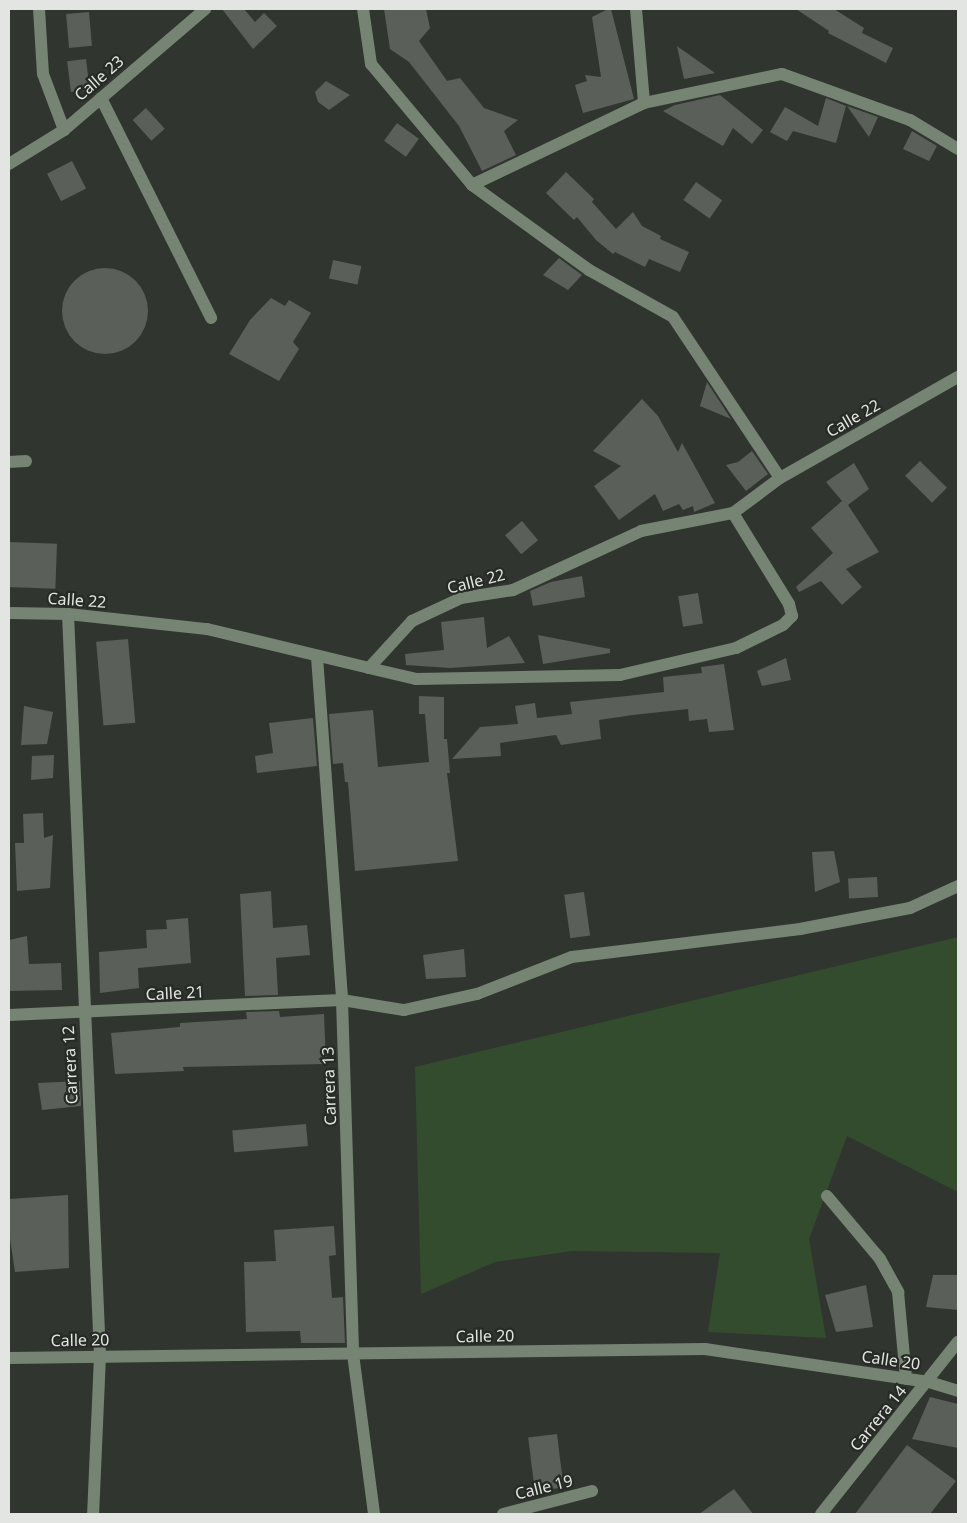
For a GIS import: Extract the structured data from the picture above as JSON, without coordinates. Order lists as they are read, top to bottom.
{
  "streets": {
    "street": [
      "Calle 23",
      "Calle 22",
      "Calle 21",
      "Carrera 12",
      "Carrera 13",
      "Calle 20",
      "Carrera 14",
      "Calle 19"
    ]
  },
  "crossings": [
    ["Calle 22", "Carrera 12"],
    ["Calle 22", "Carrera 13"],
    ["Calle 21", "Carrera 12"],
    ["Calle 21", "Carrera 13"],
    ["Carrera 12", "Calle 20"],
    ["Carrera 13", "Calle 20"],
    ["Calle 20", "Carrera 14"]
  ]
}
